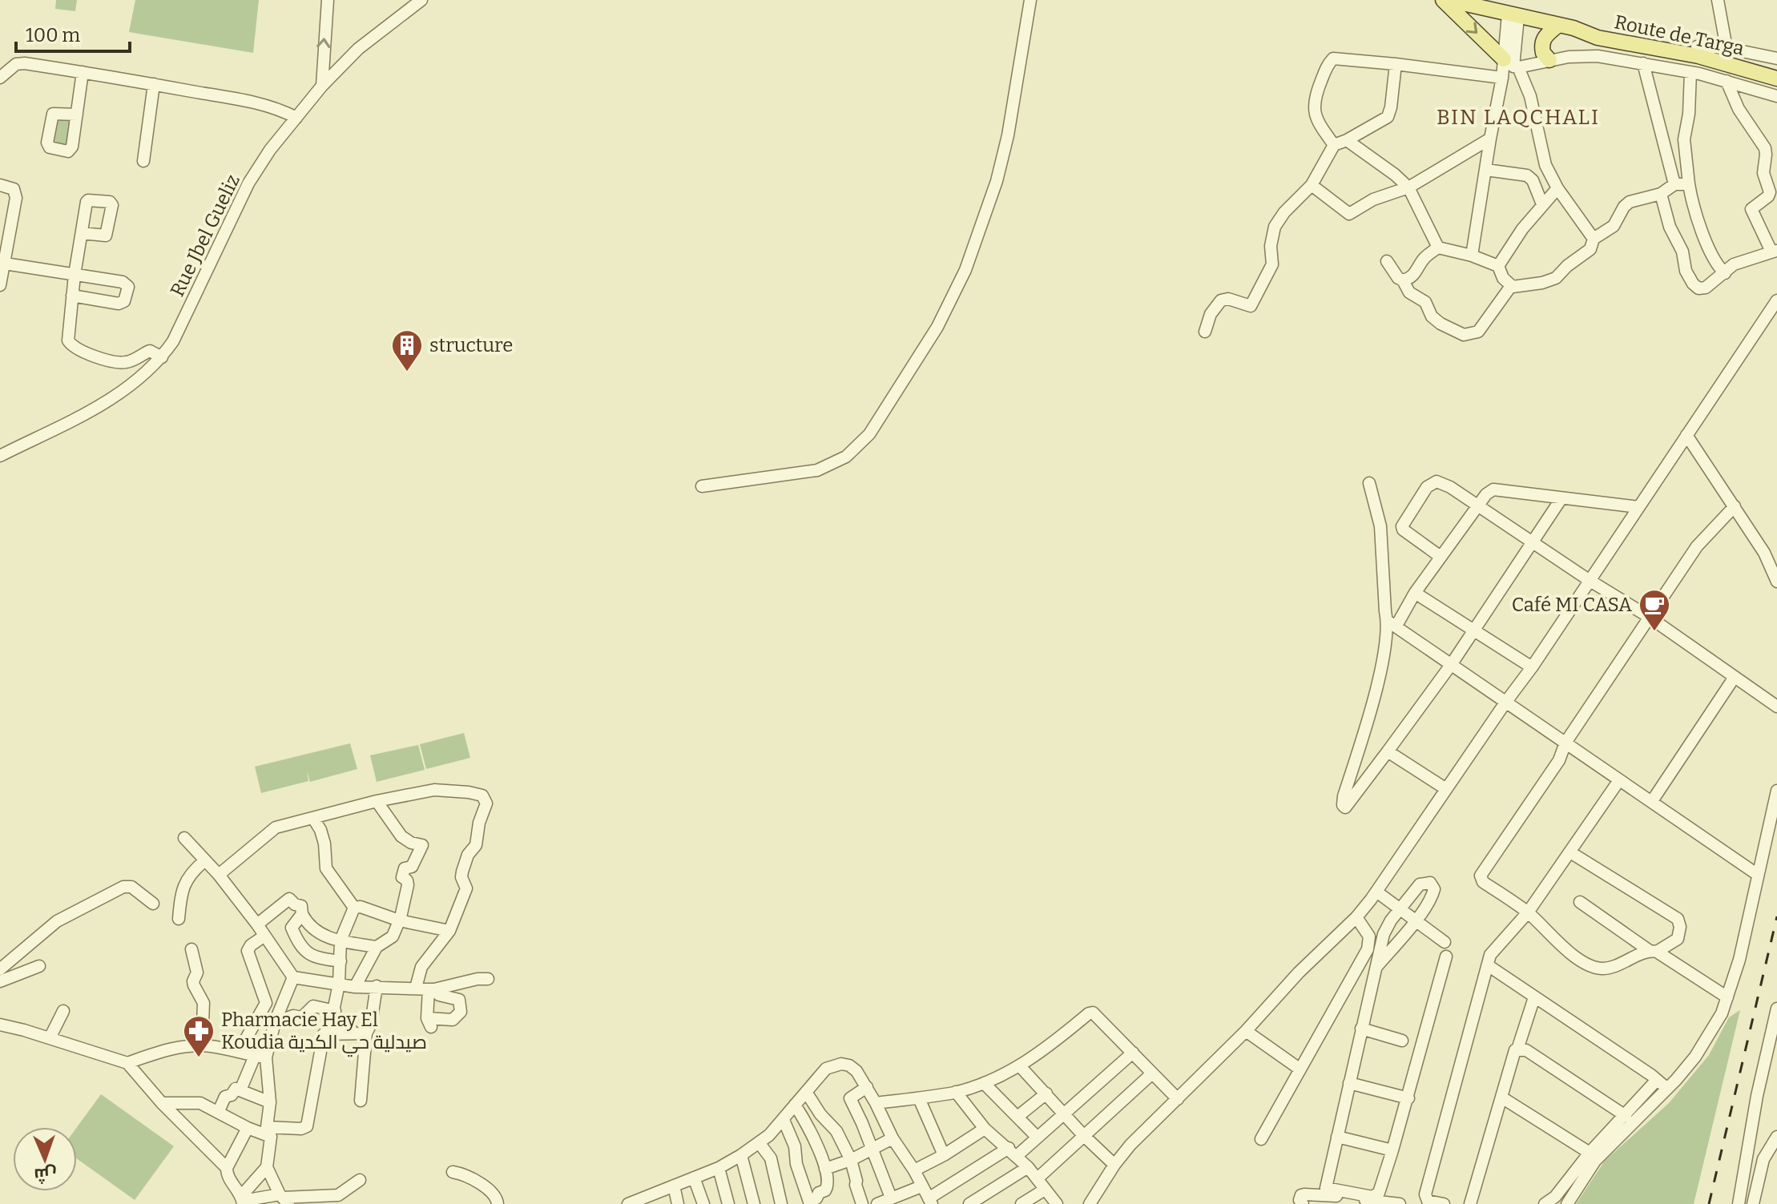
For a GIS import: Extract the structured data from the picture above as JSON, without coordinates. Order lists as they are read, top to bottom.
{
  "streets": {
    "main road": ["Route de Targa"],
    "street": ["Rue Jbel Gueliz"]
  },
  "districts": ["BIN LAQCHALI"],
  "places": {
    "building": ["structure"],
    "cafe": ["Café MI CASA"],
    "pharmacy": ["Pharmacie Hay El Koudia صيدلية حي الكدية"]
  },
  "scale_bar": "100 m",
  "north": "bottom"
}
